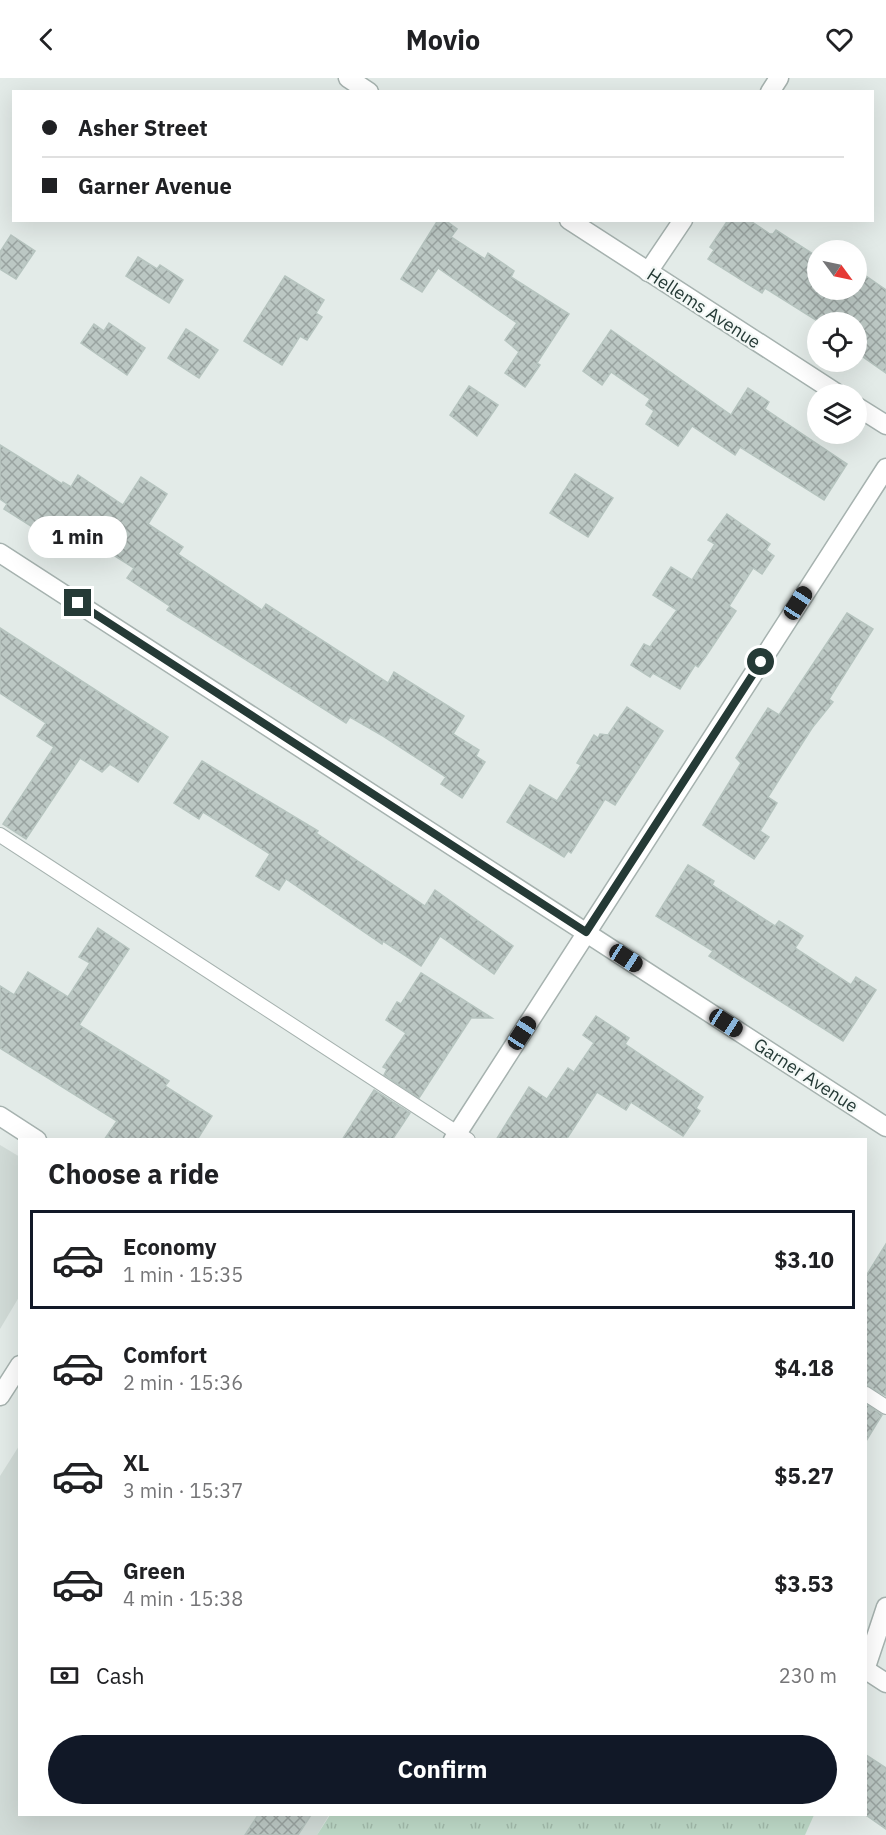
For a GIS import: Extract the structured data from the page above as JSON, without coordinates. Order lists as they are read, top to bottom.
{
  "streets": {
    "street": ["Hellems Avenue", "Garner Avenue"]
  },
  "north": "bottom right",
  "page": {
    "header": "Movio",
    "banner": ["Asher Street", "Garner Avenue"],
    "bubble": "1 min",
    "heading": "Choose a ride",
    "list": [
      {
        "name": "Economy",
        "note": "1 min · 15:35",
        "value": "$3.10"
      },
      {
        "name": "Comfort",
        "note": "2 min · 15:36",
        "value": "$4.18"
      },
      {
        "name": "XL",
        "note": "3 min · 15:37",
        "value": "$5.27"
      },
      {
        "name": "Green",
        "note": "4 min · 15:38",
        "value": "$3.53"
      }
    ],
    "pay": ["Cash", "230 m"],
    "buttons": "Confirm"
  }
}
